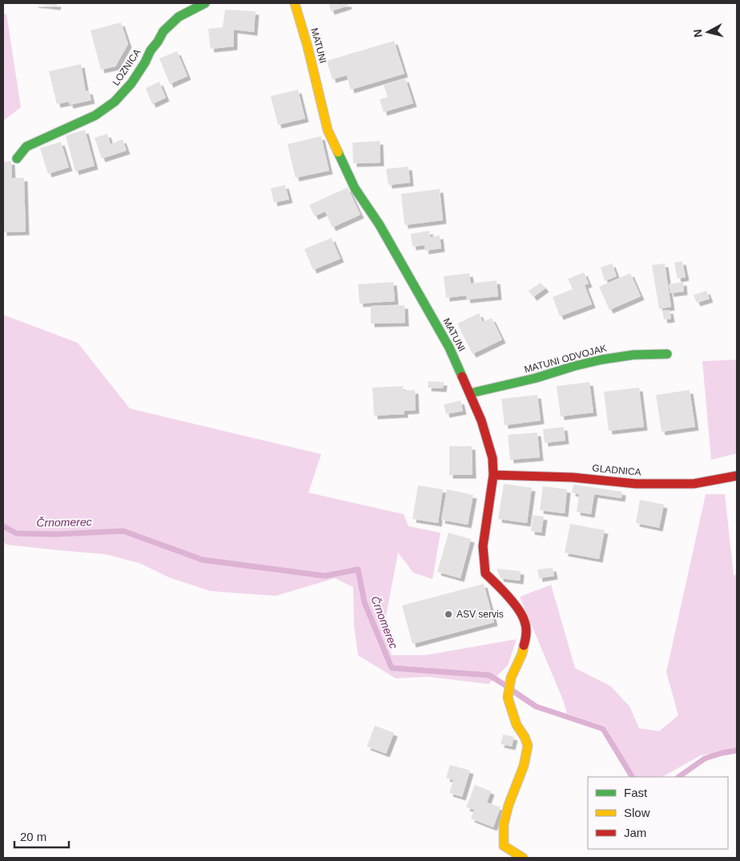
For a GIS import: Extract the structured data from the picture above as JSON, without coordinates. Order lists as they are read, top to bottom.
{
  "streets": {
    "street": [
      "MATUNI",
      "LOZNICA",
      "MATUNI ODVOJAK",
      "GLADNICA"
    ]
  },
  "crossings": [
    ["MATUNI", "MATUNI ODVOJAK"],
    ["MATUNI", "GLADNICA"]
  ],
  "water": ["Črnomerec"],
  "places": ["ASV servis"],
  "legend": ["Fast", "Slow", "Jam"],
  "scale_bar": "20 m",
  "north": "left"
}
